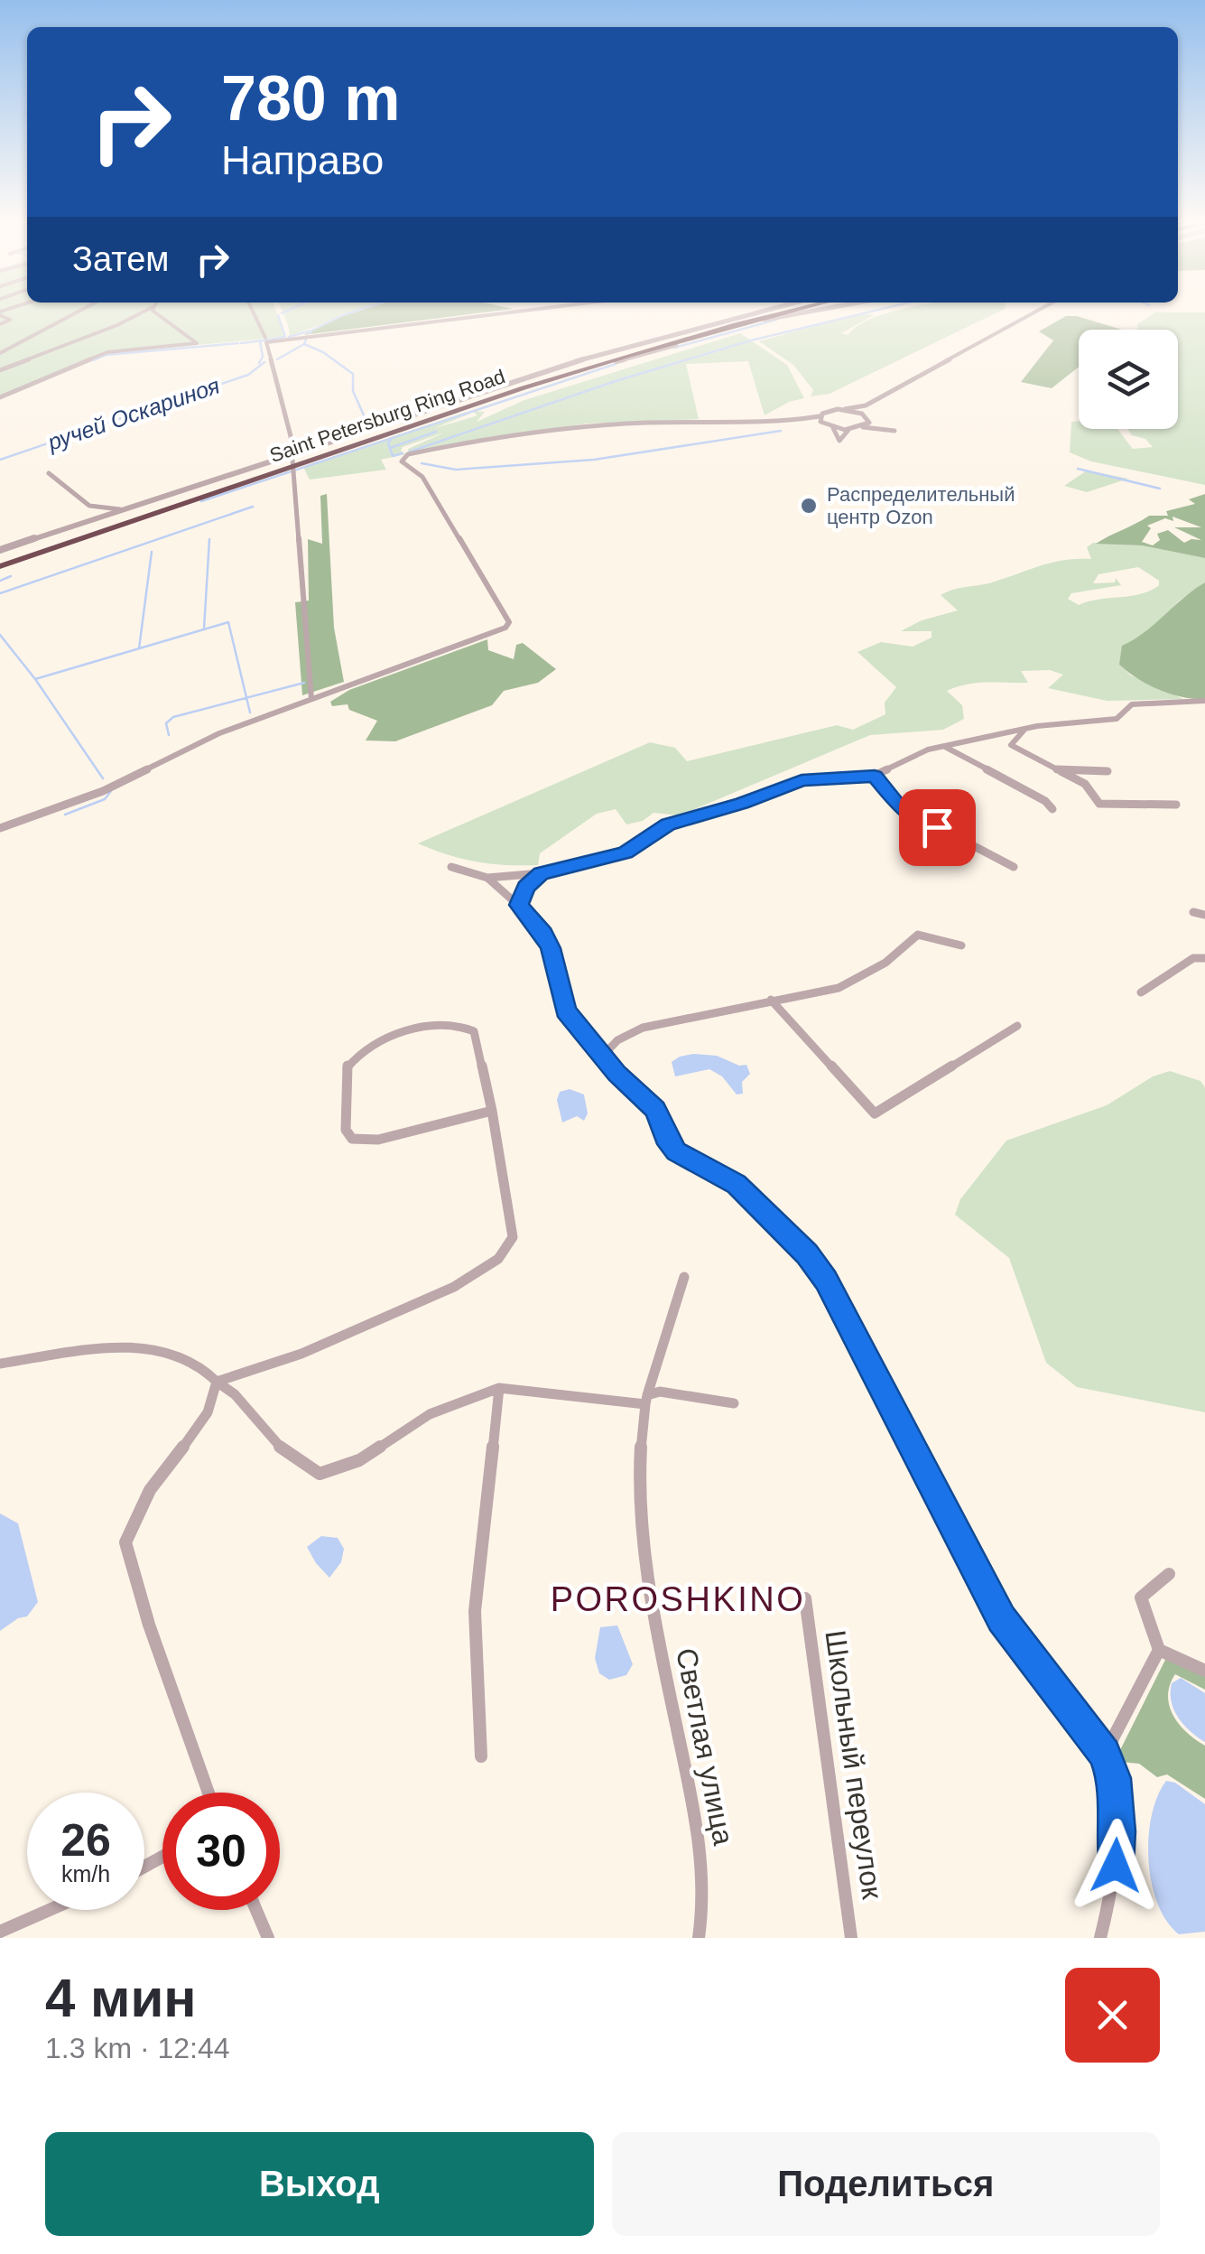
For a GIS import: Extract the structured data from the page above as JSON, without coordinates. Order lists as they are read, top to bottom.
{
  "streets": {
    "highway": ["Saint Petersburg Ring Road"],
    "street": ["Светлая улица", "Школьный переулок"]
  },
  "districts": ["POROSHKINO"],
  "water": ["ручей Оскариноя"],
  "places": ["Распределительный центр Ozon"],
  "page": {
    "turn": ["780 m", "Направо"],
    "then": "Затем",
    "speed": "26 km/h",
    "limit": "30",
    "heading": ["4 мин", "1.3 km · 12:44"],
    "buttons": ["Выход", "Поделиться"]
  }
}
